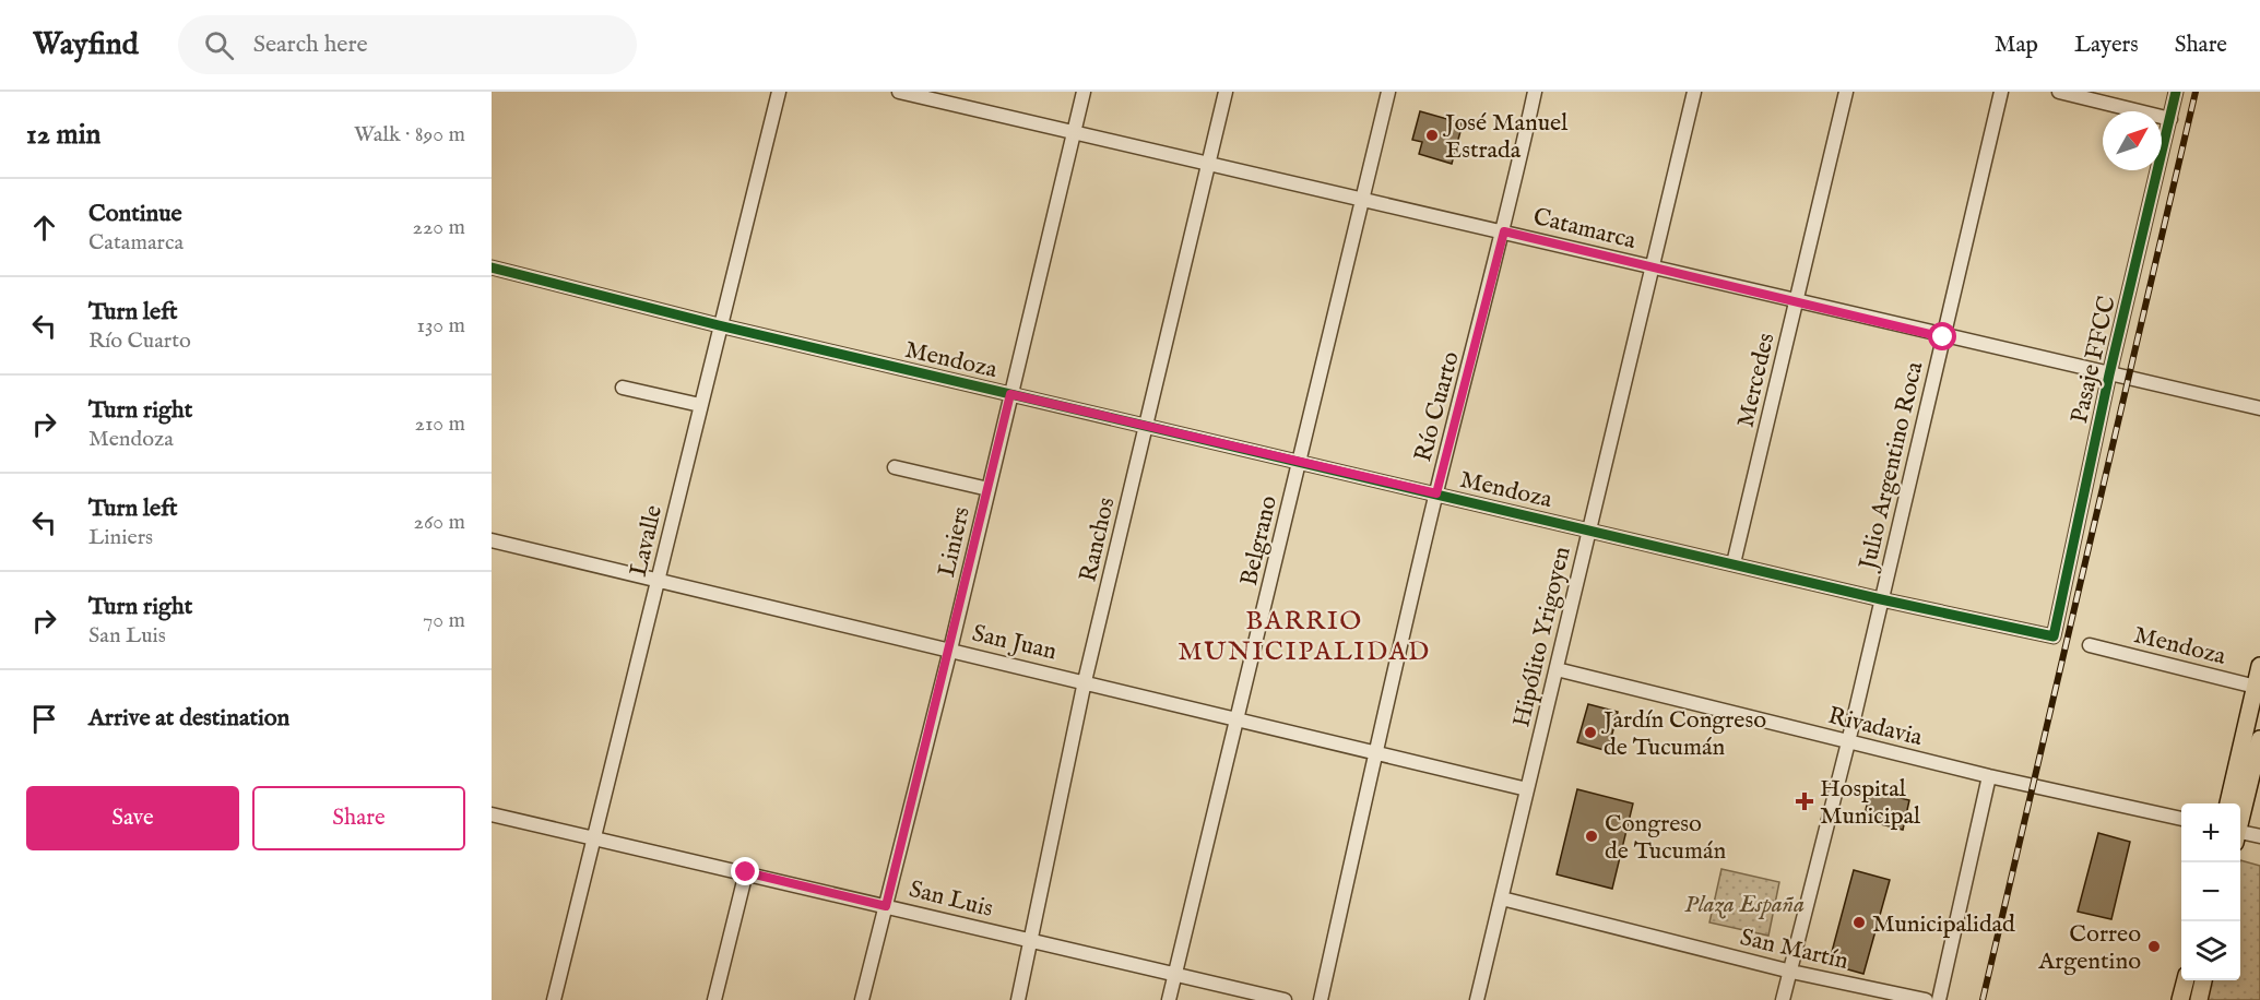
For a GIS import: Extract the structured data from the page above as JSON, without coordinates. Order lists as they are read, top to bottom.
{
  "streets": {
    "street": [
      "Catamarca",
      "Mendoza",
      "Pasaje FFCC",
      "Mercedes",
      "Río Cuarto",
      "Julio Argentino Roca",
      "Ranchos",
      "Lavalle",
      "Belgrano",
      "Liniers",
      "Hipólito Yrigoyen",
      "San Juan",
      "Rivadavia",
      "San Luis",
      "San Martín"
    ]
  },
  "crossings": [
    ["Catamarca", "Pasaje FFCC"],
    ["Catamarca", "Mercedes"],
    ["Catamarca", "Río Cuarto"],
    ["Catamarca", "Julio Argentino Roca"],
    ["Catamarca", "Ranchos"],
    ["Catamarca", "Belgrano"],
    ["Catamarca", "Liniers"],
    ["Catamarca", "Hipólito Yrigoyen"],
    ["Mendoza", "Pasaje FFCC"],
    ["Mendoza", "Mercedes"],
    ["Mendoza", "Río Cuarto"],
    ["Mendoza", "Julio Argentino Roca"],
    ["Mendoza", "Ranchos"],
    ["Mendoza", "Lavalle"],
    ["Mendoza", "Belgrano"],
    ["Mendoza", "Liniers"],
    ["Mendoza", "Hipólito Yrigoyen"],
    ["Río Cuarto", "San Juan"],
    ["Julio Argentino Roca", "Rivadavia"],
    ["Julio Argentino Roca", "San Martín"],
    ["Ranchos", "San Juan"],
    ["Ranchos", "San Luis"],
    ["Lavalle", "San Juan"],
    ["Lavalle", "San Luis"],
    ["Belgrano", "San Juan"],
    ["Belgrano", "San Luis"],
    ["Liniers", "San Juan"],
    ["Liniers", "San Luis"],
    ["Hipólito Yrigoyen", "San Juan"],
    ["Hipólito Yrigoyen", "Rivadavia"],
    ["Hipólito Yrigoyen", "San Martín"]
  ],
  "districts": ["BARRIO MUNICIPALIDAD"],
  "parks": ["Plaza España"],
  "places": {
    "other": [
      "José Manuel Estrada",
      "Jardín Congreso de Tucumán",
      "Congreso de Tucumán",
      "Municipalidad",
      "Correo Argentino"
    ],
    "health": ["Hospital Municipal"]
  },
  "north": "top right",
  "page": {
    "header": "Wayfind",
    "search": "Search here",
    "nav": ["Map", "Layers", "Share"],
    "heading": ["12 min", "Walk · 890 m"],
    "list": [
      ["Continue", "Catamarca", "220 m"],
      ["Turn left", "Río Cuarto", "130 m"],
      ["Turn right", "Mendoza", "210 m"],
      ["Turn left", "Liniers", "260 m"],
      ["Turn right", "San Luis", "70 m"],
      "Arrive at destination"
    ],
    "buttons": ["Save", "Share"],
    "map_buttons": ["+", "−"]
  }
}
